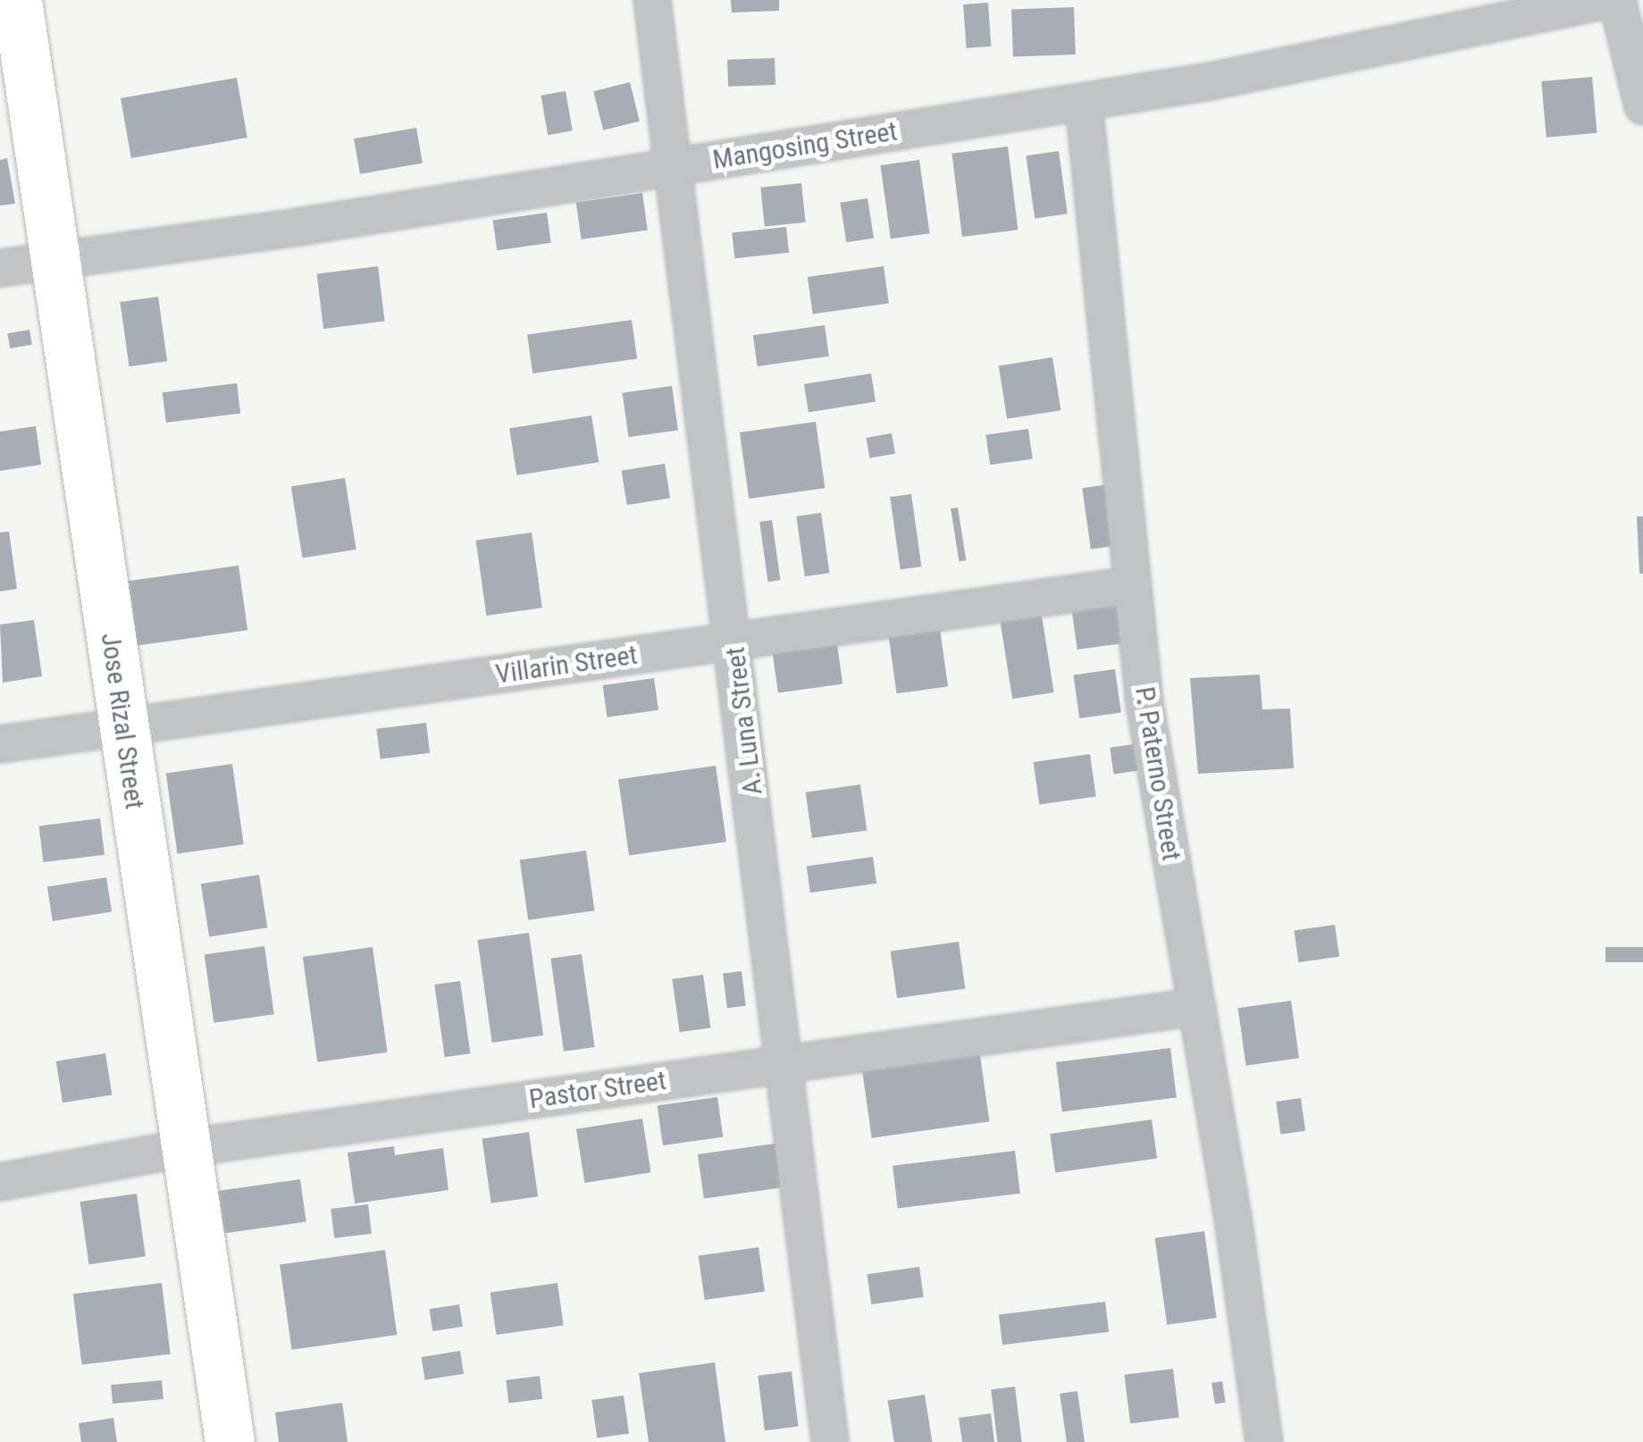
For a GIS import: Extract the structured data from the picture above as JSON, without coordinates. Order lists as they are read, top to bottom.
{
  "streets": {
    "street": [
      "Mangosing Street",
      "Villarin Street",
      "Jose Rizal Street",
      "A. Luna Street",
      "P. Paterno Street",
      "Pastor Street"
    ]
  },
  "crossings": [
    ["Mangosing Street", "Jose Rizal Street"],
    ["Mangosing Street", "A. Luna Street"],
    ["Mangosing Street", "P. Paterno Street"],
    ["Villarin Street", "Jose Rizal Street"],
    ["Villarin Street", "A. Luna Street"],
    ["Villarin Street", "P. Paterno Street"],
    ["Jose Rizal Street", "Pastor Street"],
    ["A. Luna Street", "Pastor Street"],
    ["P. Paterno Street", "Pastor Street"]
  ]
}
